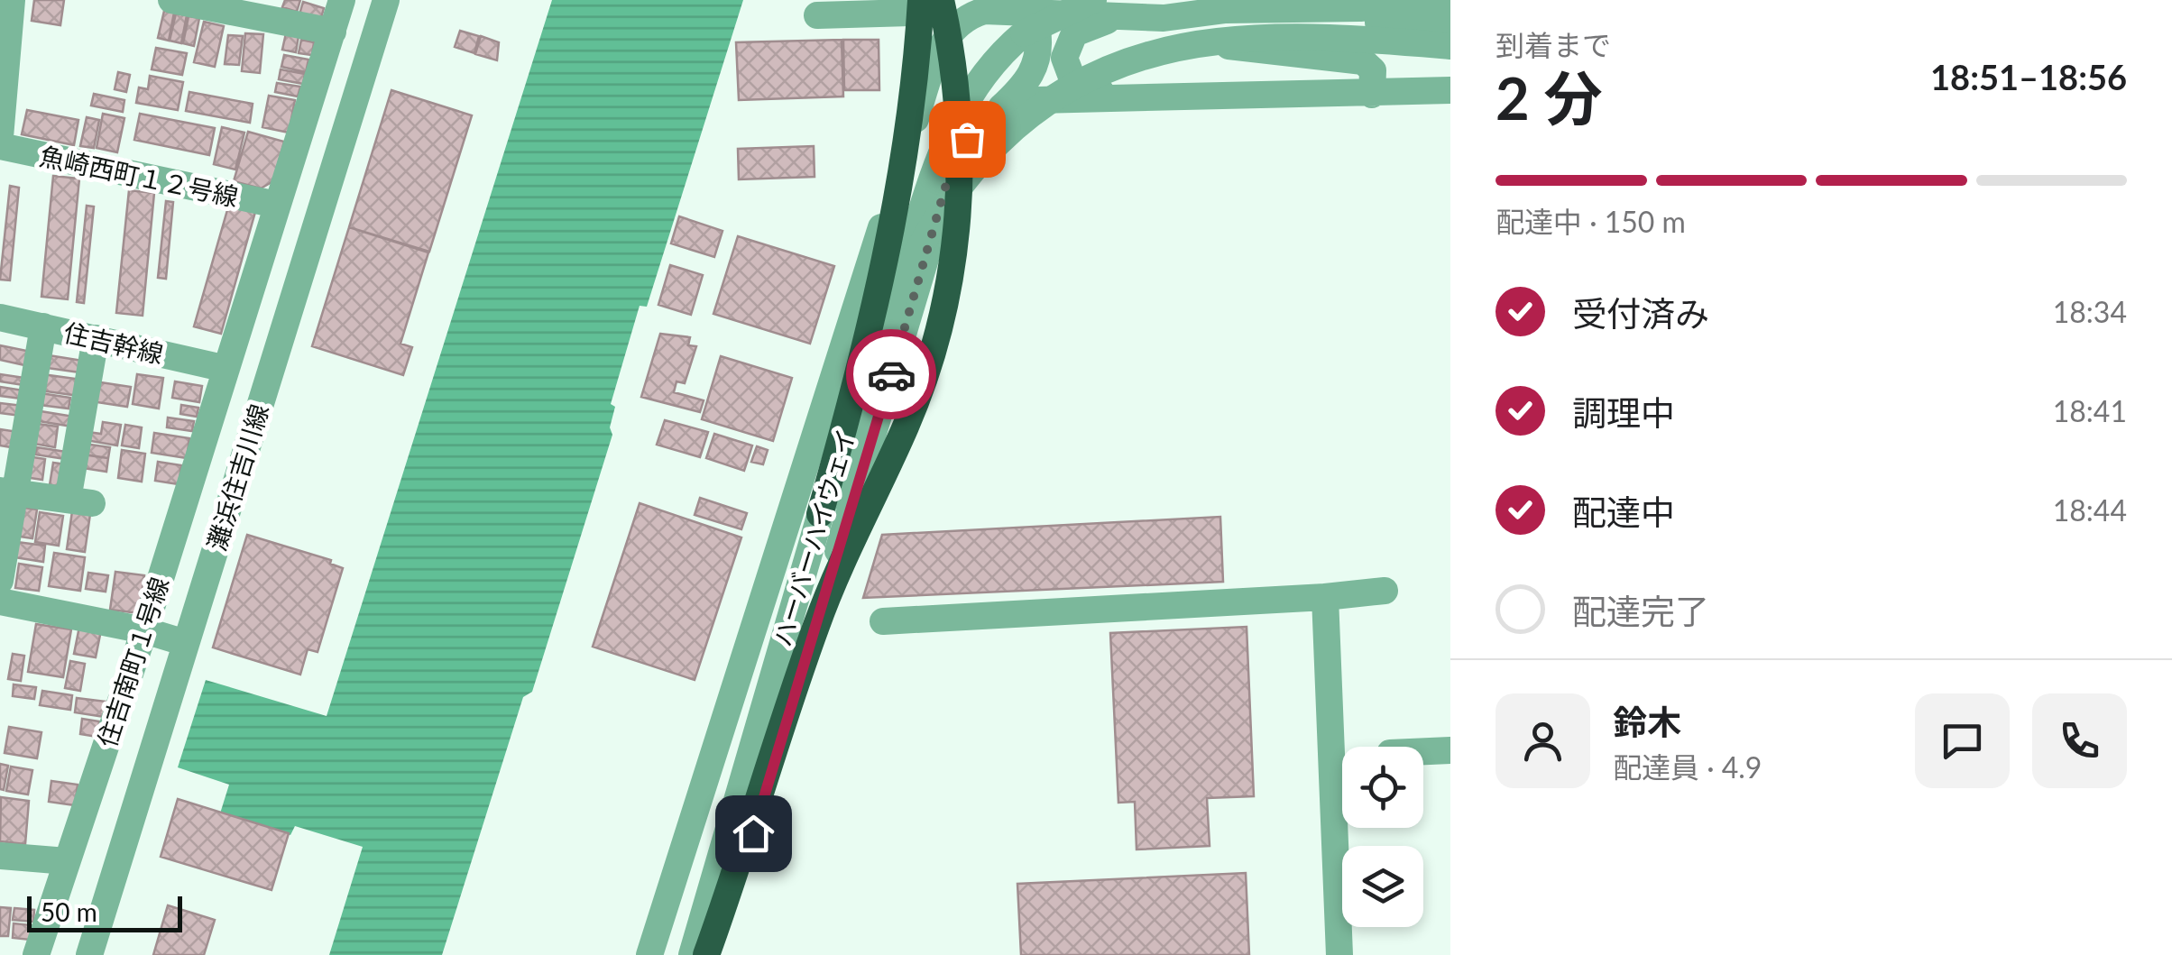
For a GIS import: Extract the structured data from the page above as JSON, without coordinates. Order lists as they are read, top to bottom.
{
  "streets": {
    "street": [
      "魚崎西町１２号線",
      "住吉幹線",
      "灘浜住吉川線",
      "ハーバーハイウェイ",
      "住吉南町１号線"
    ]
  },
  "crossings": [
    ["魚崎西町１２号線", "住吉南町１号線"],
    ["住吉幹線", "住吉南町１号線"]
  ],
  "scale_bar": "50 m",
  "page": {
    "heading": ["2 分", "到着まで", "18:51–18:56"],
    "panel": ["鈴木", "配達員 · 4.9"],
    "bar": "配達中 · 150 m",
    "list": [
      ["受付済み", "18:34"],
      ["調理中", "18:41"],
      ["配達中", "18:44"],
      "配達完了"
    ],
    "scale": "50 m"
  }
}
